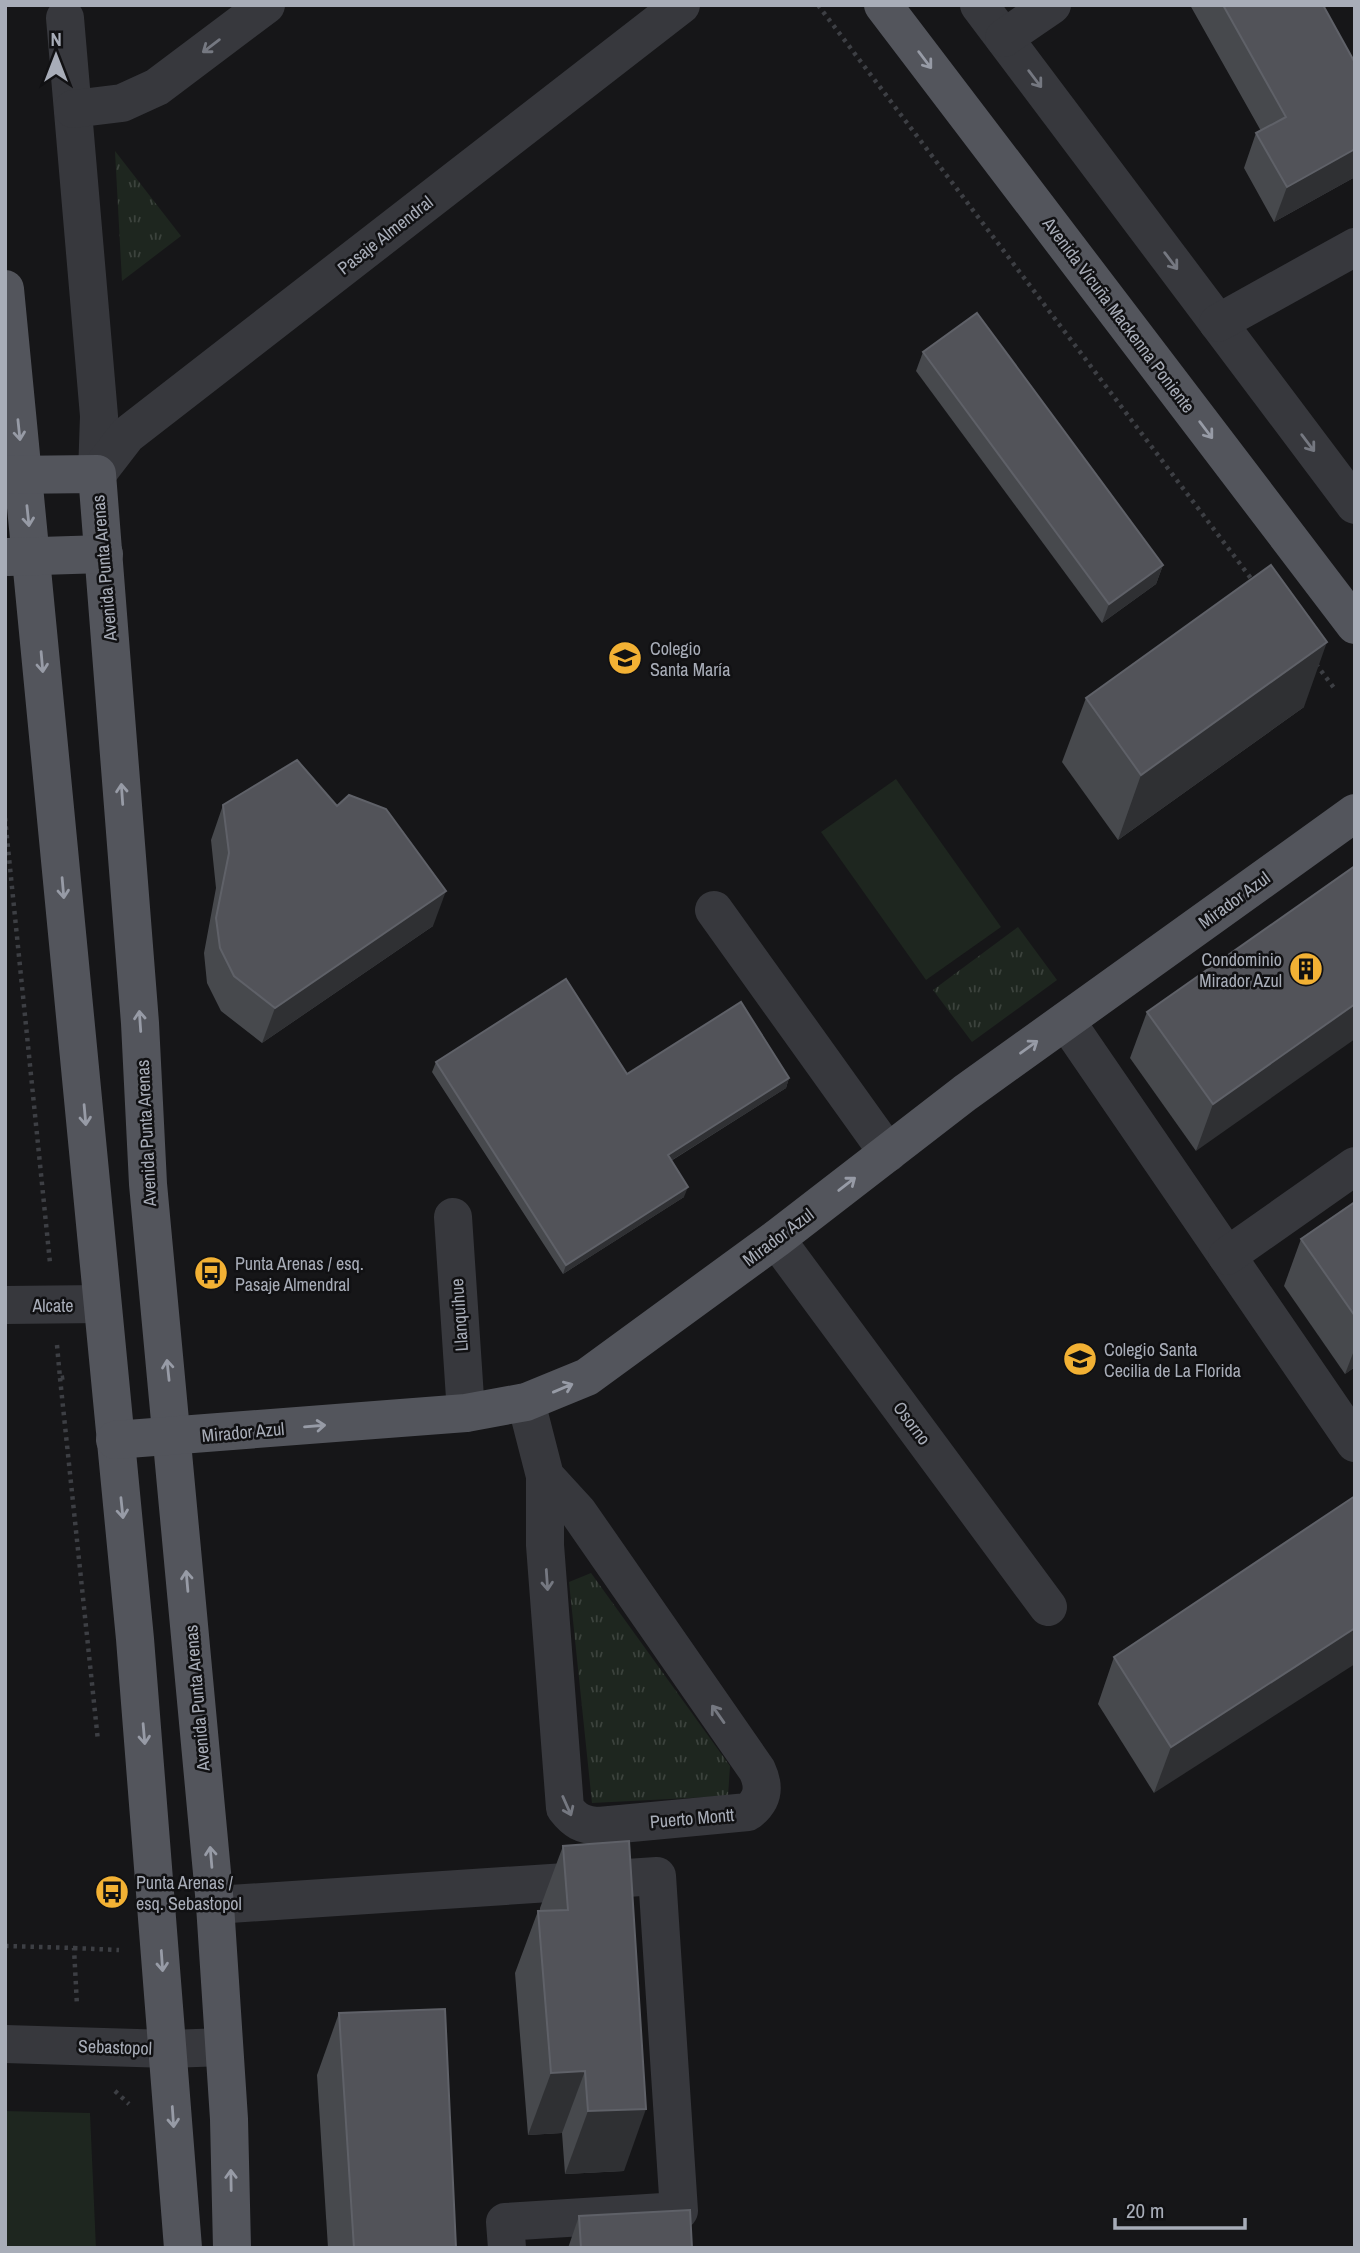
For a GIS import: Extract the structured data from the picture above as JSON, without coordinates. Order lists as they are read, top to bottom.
{
  "streets": {
    "main road": ["Avenida Vicuña Mackenna Poniente", "Avenida Punta Arenas", "Mirador Azul"],
    "street": [
      "Pasaje Almendral",
      "Alcate",
      "Llanquihue",
      "Osorno",
      "Puerto Montt",
      "Sebastopol"
    ]
  },
  "crossings": [
    ["Pasaje Almendral", "Avenida Punta Arenas"],
    ["Avenida Punta Arenas", "Mirador Azul"],
    ["Avenida Punta Arenas", "Sebastopol"],
    ["Mirador Azul", "Llanquihue"],
    ["Mirador Azul", "Osorno"],
    ["Mirador Azul", "Puerto Montt"]
  ],
  "one_way": ["Avenida Vicuña Mackenna Poniente", "Avenida Punta Arenas", "Mirador Azul"],
  "places": {
    "school or university": ["Colegio Santa María", "Colegio Santa Cecilia de La Florida"],
    "building": ["Condominio Mirador Azul"],
    "bus stop": ["Punta Arenas / esq. Pasaje Almendral", "Punta Arenas / esq. Sebastopol"]
  },
  "scale_bar": "20 m",
  "north": "top"
}
